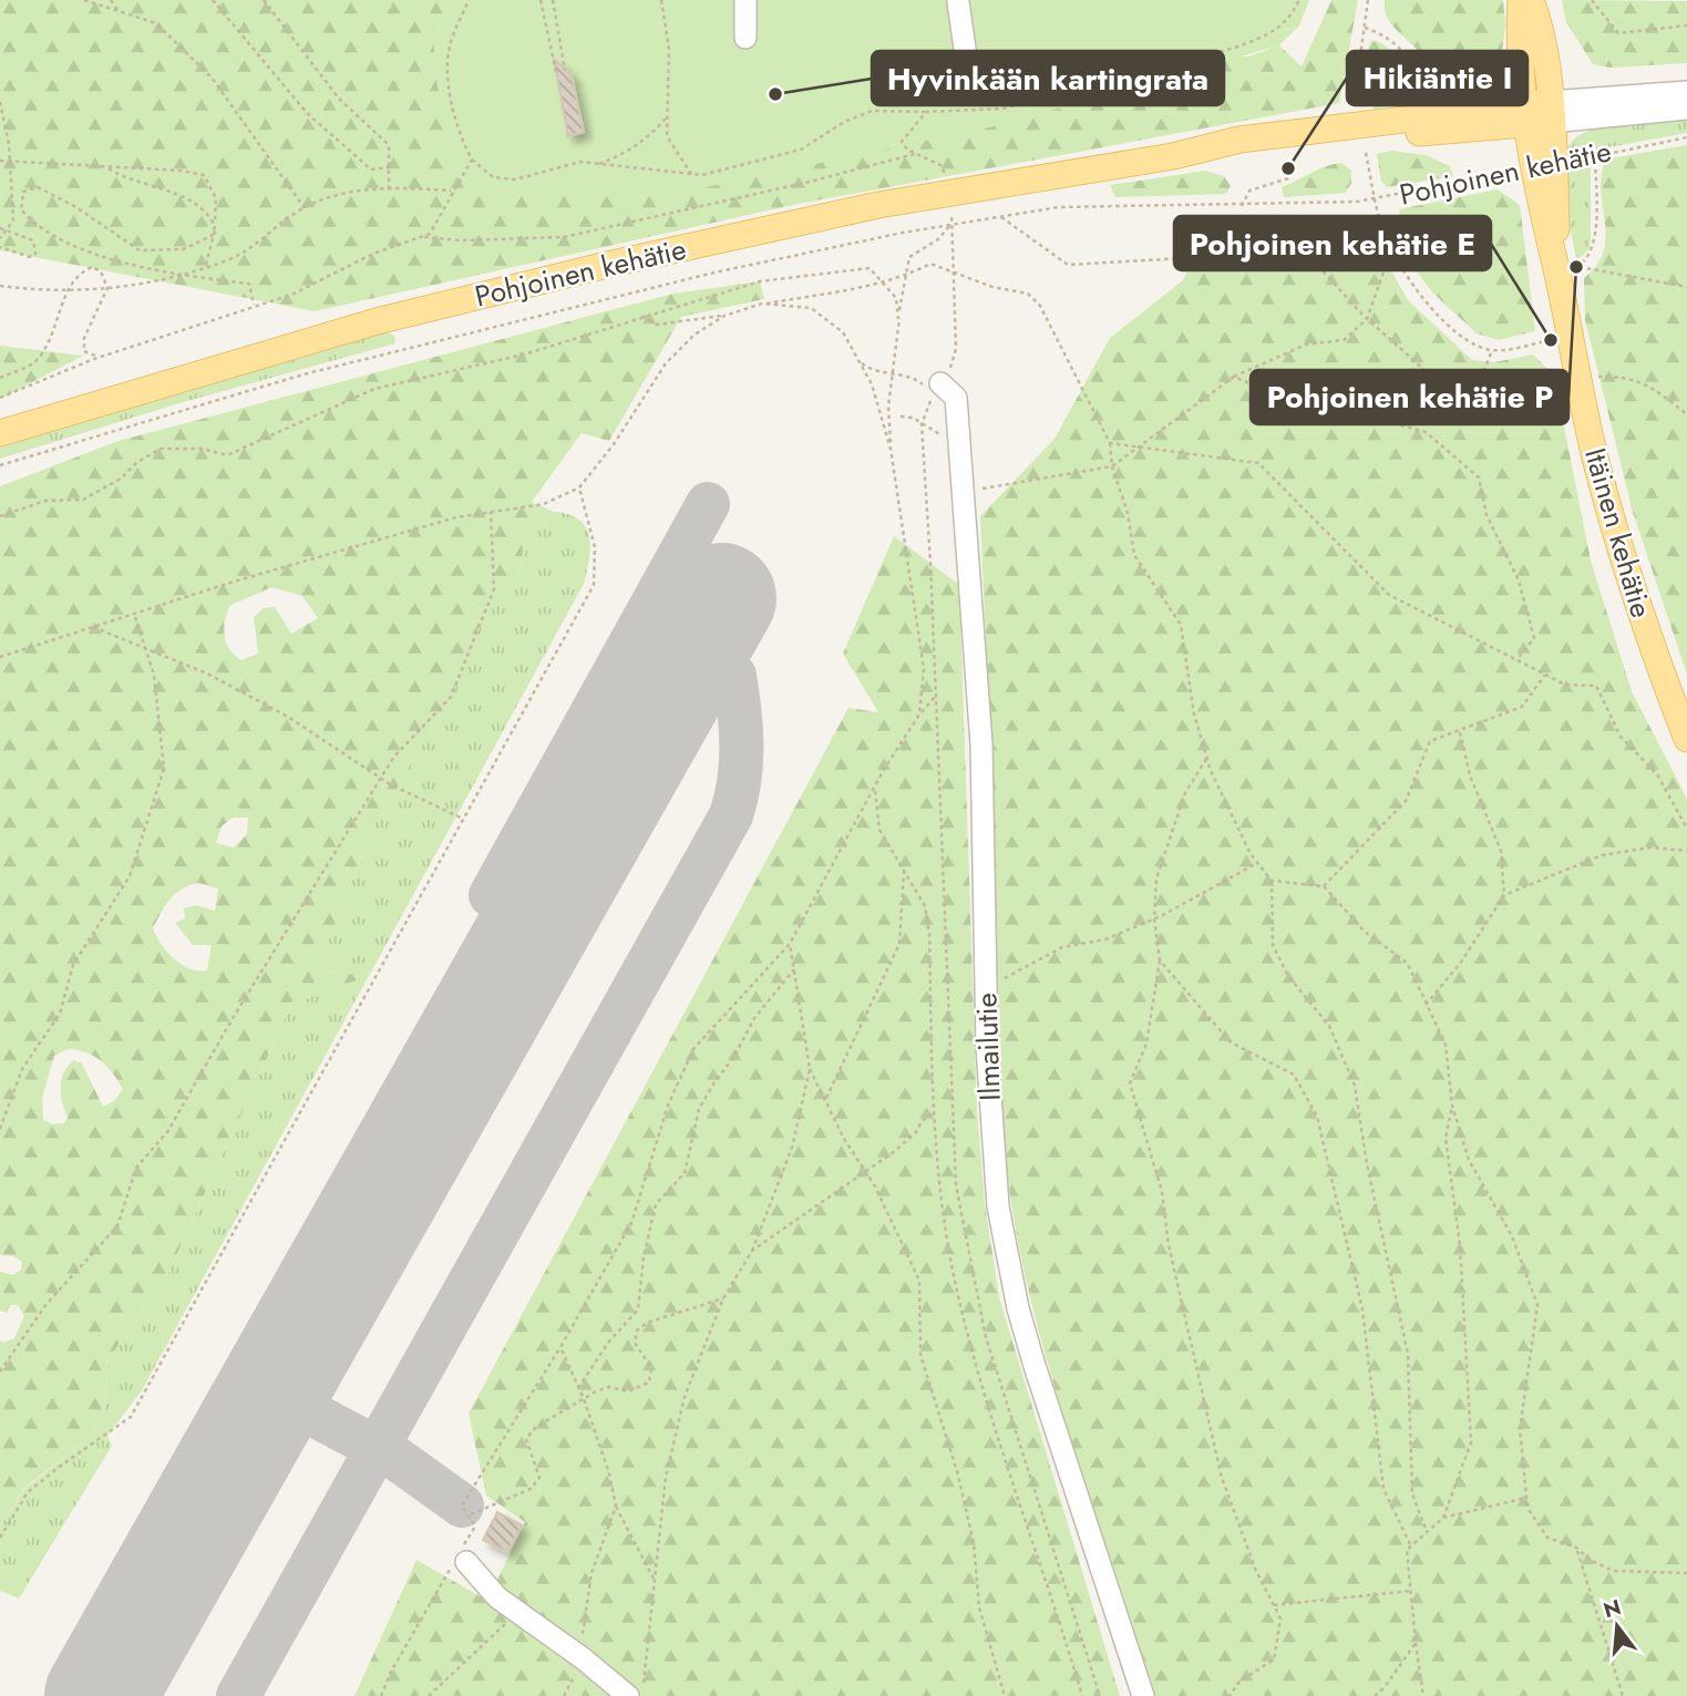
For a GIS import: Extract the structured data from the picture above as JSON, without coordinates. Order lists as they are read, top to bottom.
{
  "streets": {
    "main road": ["Pohjoinen kehätie", "Itäinen kehätie"],
    "street": ["Ilmailutie"]
  },
  "crossings": [
    ["Pohjoinen kehätie", "Itäinen kehätie"]
  ],
  "places": [
    "Hyvinkään kartingrata",
    "Hikiäntie I",
    "Pohjoinen kehätie P",
    "Pohjoinen kehätie E"
  ],
  "north": "top"
}
